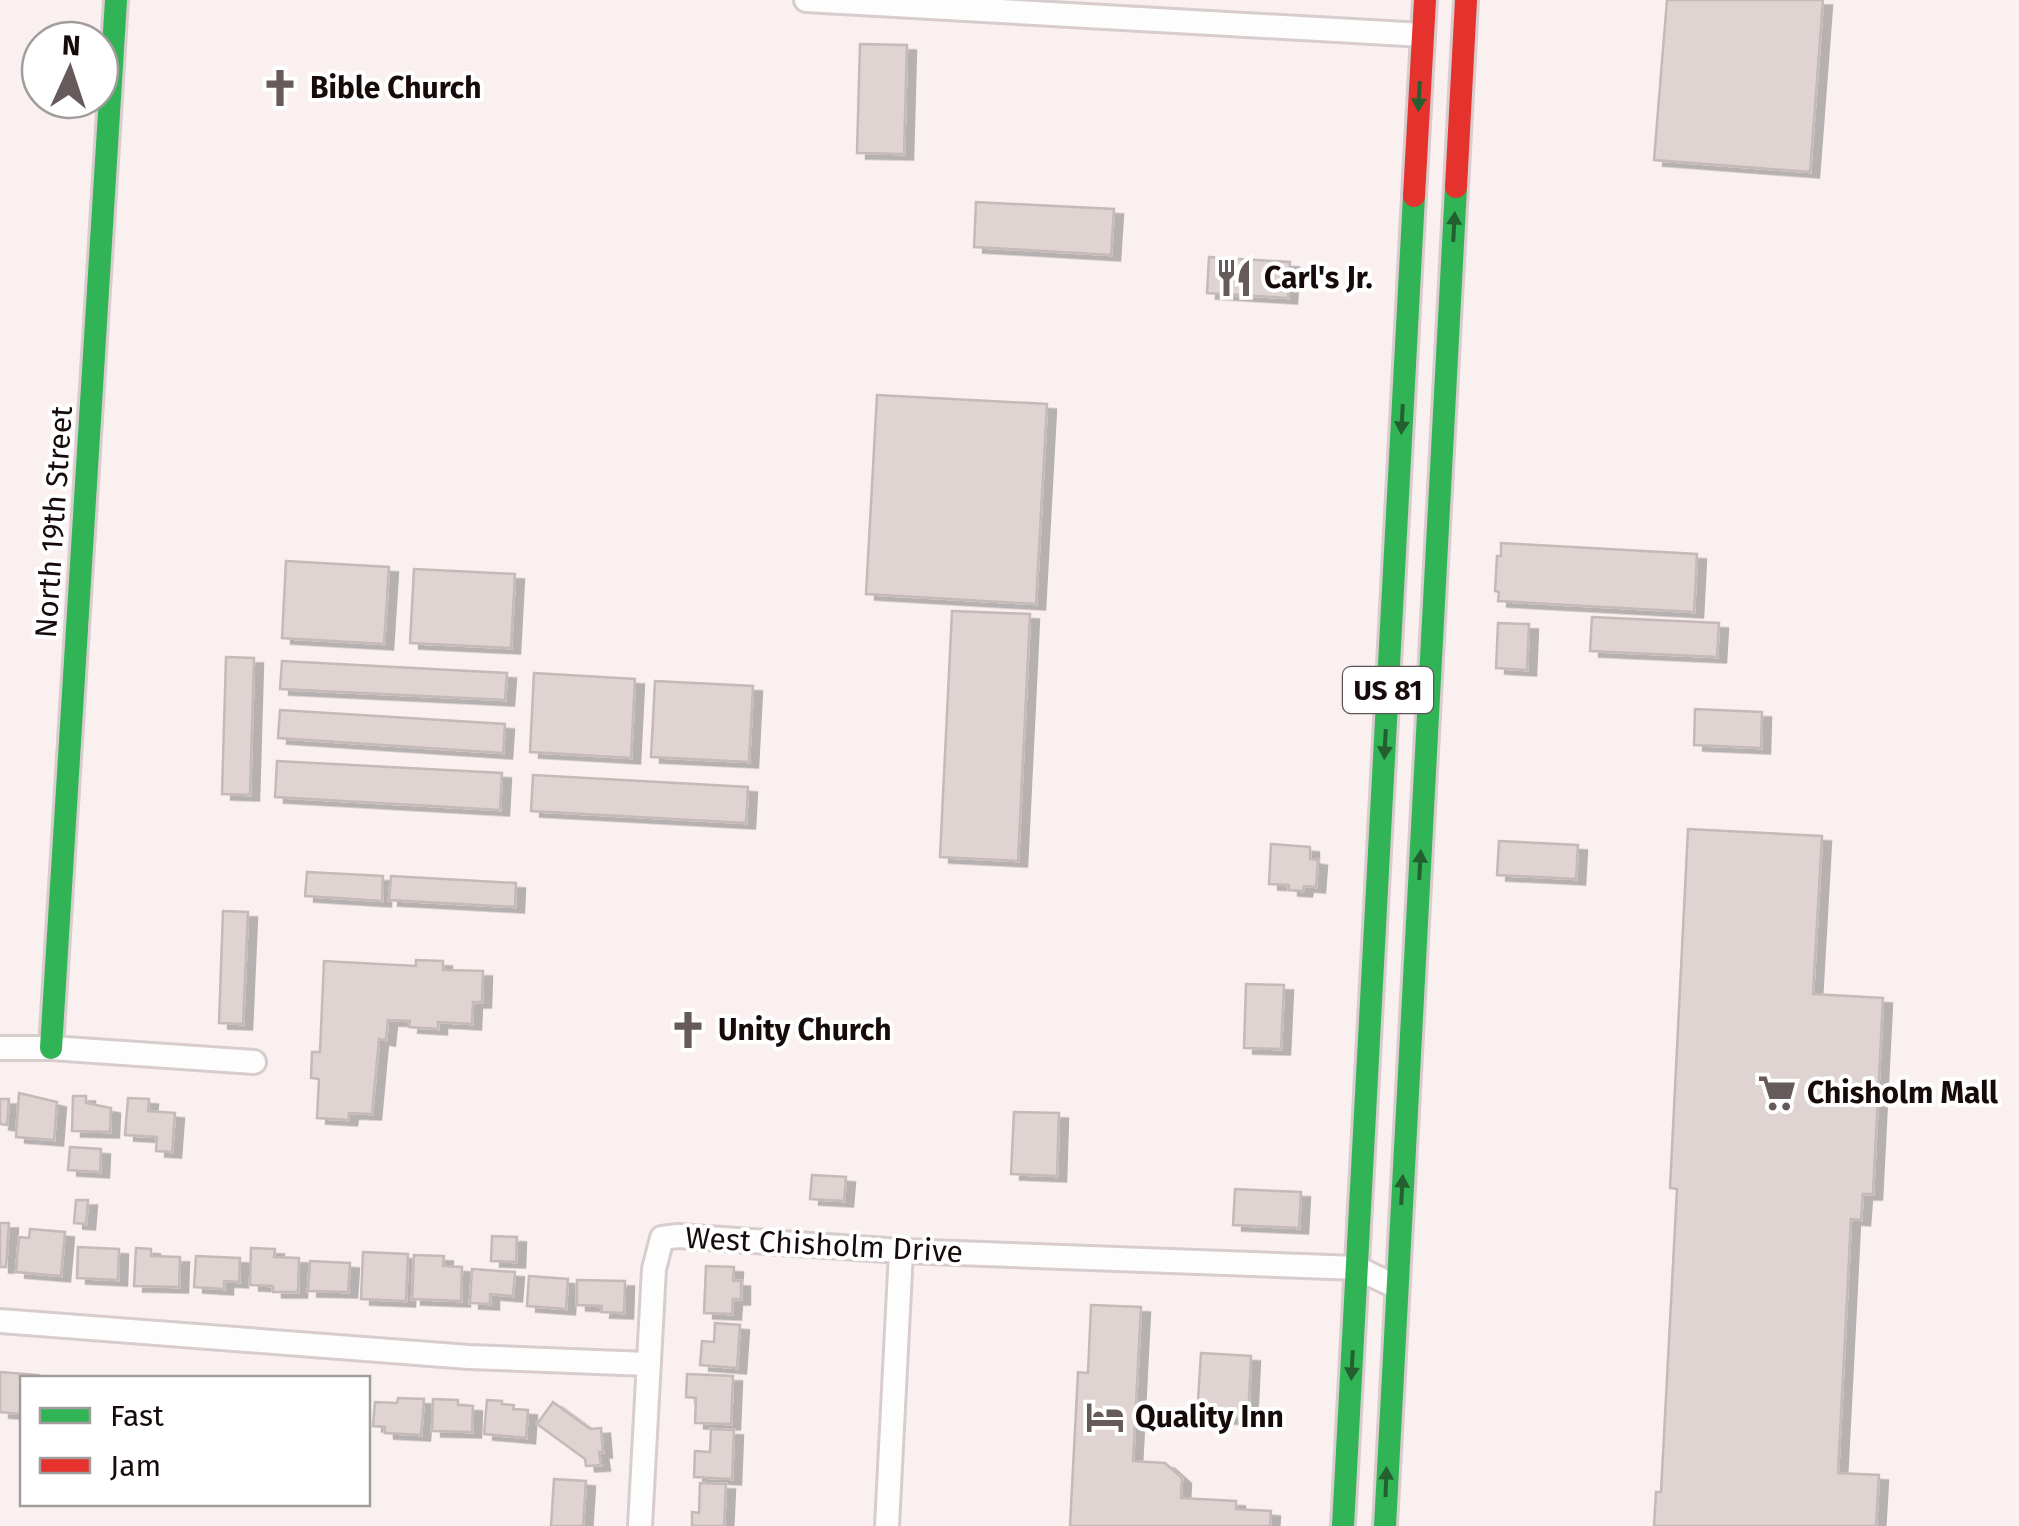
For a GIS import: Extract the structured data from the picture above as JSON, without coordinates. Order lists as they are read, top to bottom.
{
  "streets": {
    "main road": ["North 19th Street", "US 81"],
    "street": ["West Chisholm Drive"]
  },
  "crossings": [
    ["US 81", "West Chisholm Drive"]
  ],
  "places": {
    "church": ["Bible Church", "Unity Church"],
    "restaurant": ["Carl's Jr."],
    "supermarket": ["Chisholm Mall"],
    "hotel": ["Quality Inn"]
  },
  "legend": ["Fast", "Jam"],
  "north": "top"
}
